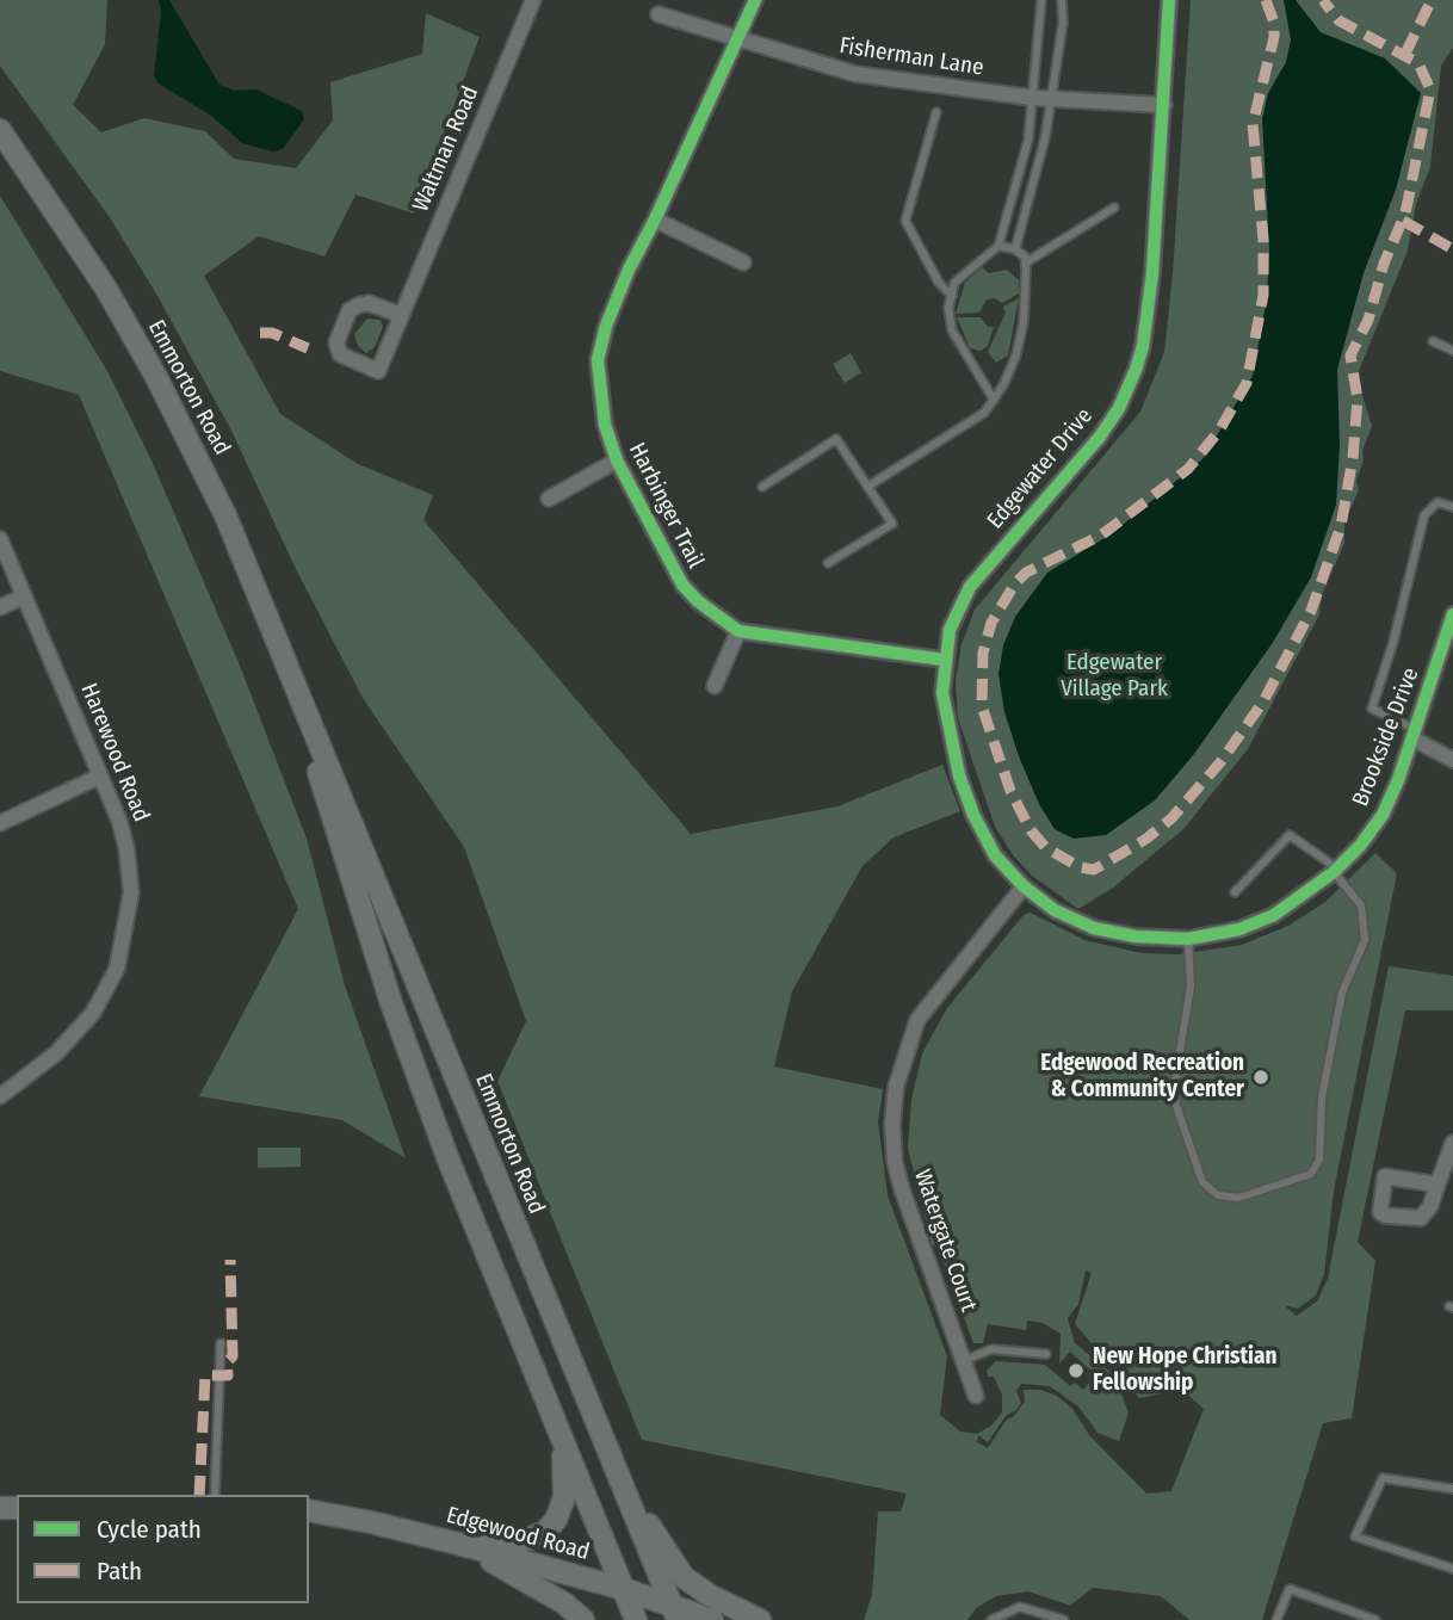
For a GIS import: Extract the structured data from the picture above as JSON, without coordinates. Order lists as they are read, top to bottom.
{
  "streets": {
    "main road": ["Emmorton Road", "Edgewood Road"],
    "street": [
      "Fisherman Lane",
      "Waltman Road",
      "Edgewater Drive",
      "Harbinger Trail",
      "Brookside Drive",
      "Harewood Road",
      "Watergate Court"
    ]
  },
  "crossings": [
    ["Fisherman Lane", "Edgewater Drive"],
    ["Fisherman Lane", "Harbinger Trail"],
    ["Emmorton Road", "Edgewood Road"],
    ["Edgewater Drive", "Harbinger Trail"],
    ["Edgewater Drive", "Brookside Drive"],
    ["Edgewater Drive", "Watergate Court"],
    ["Brookside Drive", "Watergate Court"]
  ],
  "parks": ["Edgewater Village Park"],
  "places": ["Edgewood Recreation & Community Center", "New Hope Christian Fellowship"],
  "legend": ["Cycle path", "Path"]
}
